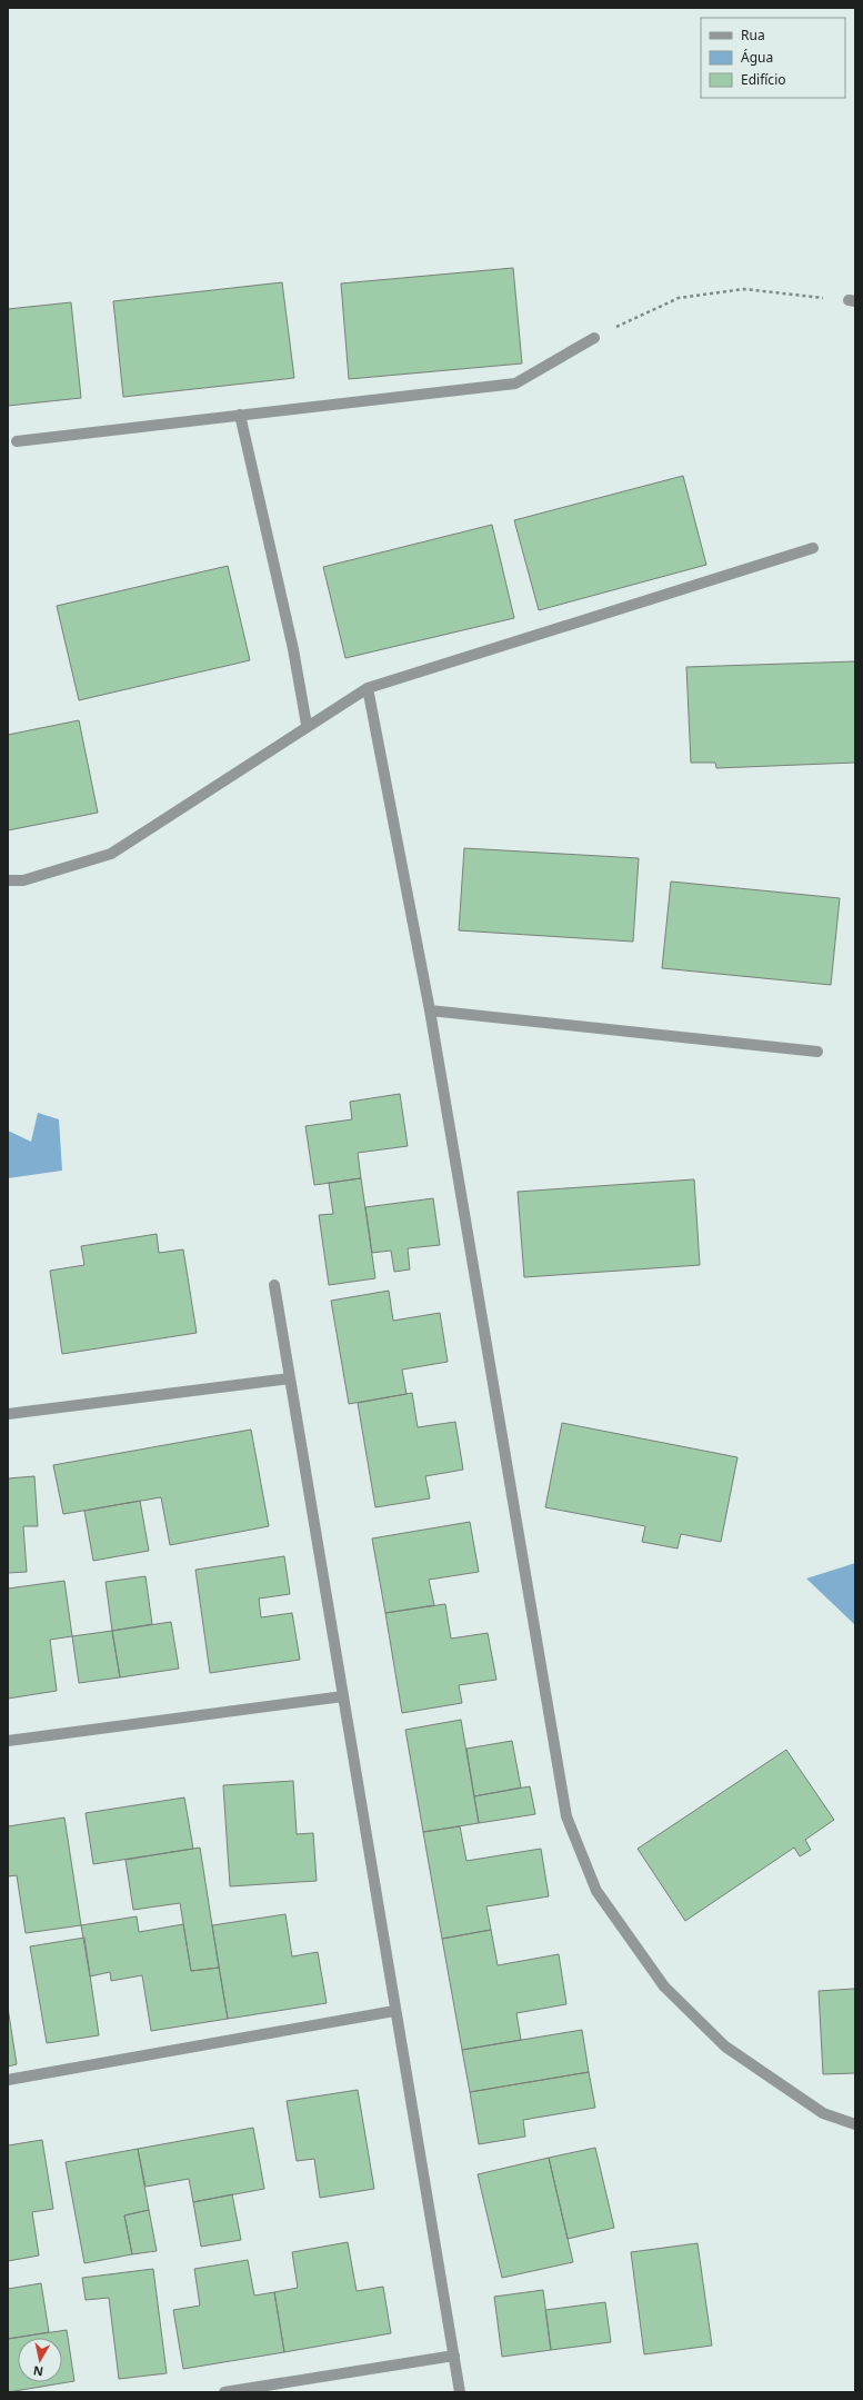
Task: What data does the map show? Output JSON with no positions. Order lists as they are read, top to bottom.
{
  "legend": ["Rua", "Água", "Edifício"],
  "north": "bottom"
}
